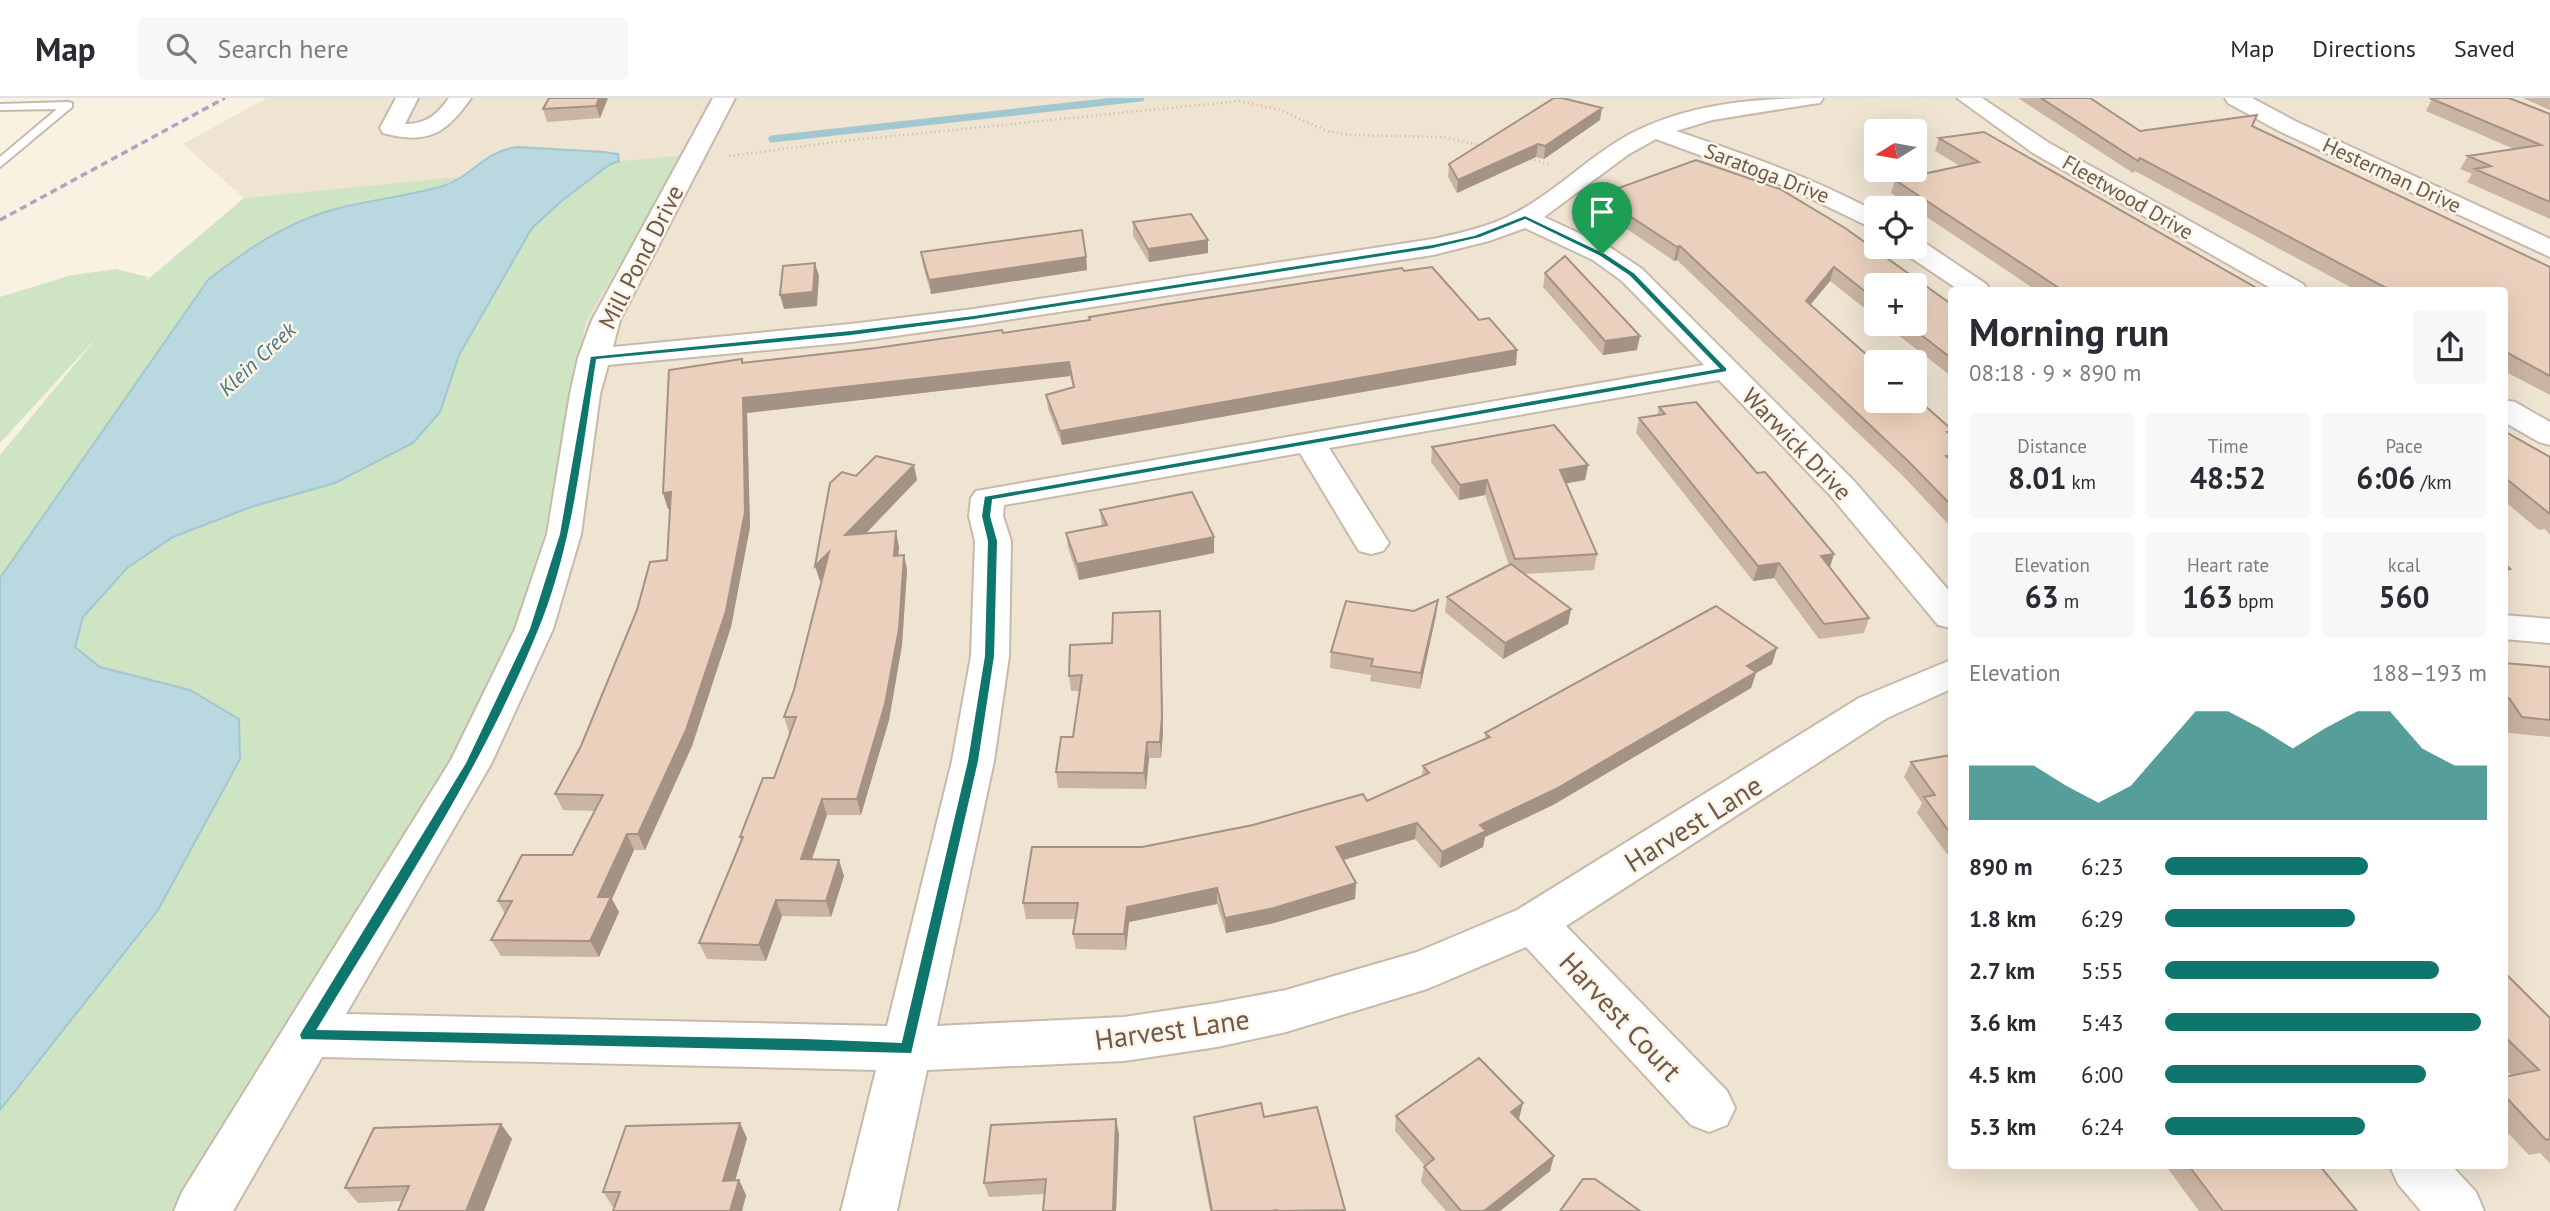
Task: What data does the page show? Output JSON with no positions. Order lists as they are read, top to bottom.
{
  "streets": {
    "street": [
      "Saratoga Drive",
      "Hesterman Drive",
      "Fleetwood Drive",
      "Mill Pond Drive",
      "Warwick Drive",
      "Harvest Lane",
      "Harvest Court"
    ]
  },
  "crossings": [
    ["Mill Pond Drive", "Harvest Lane"],
    ["Harvest Lane", "Harvest Court"]
  ],
  "water": ["Klein Creek"],
  "north": "left",
  "page": {
    "header": "Map",
    "search": "Search here",
    "nav": ["Map", "Directions", "Saved"],
    "map_buttons": ["+", "−"],
    "heading": ["Morning run", "08:18 · 9 × 890 m"],
    "stats": [
      ["Distance", "8.01 km"],
      ["Time", "48:52"],
      ["Pace", "6:06 /km"],
      ["Elevation", "63 m"],
      ["Heart rate", "163 bpm"],
      ["kcal", "560"]
    ],
    "chart": ["Elevation", "188–193 m"],
    "list": [
      {
        "name": "890 m",
        "note": "6:23"
      },
      {
        "name": "1.8 km",
        "note": "6:29"
      },
      {
        "name": "2.7 km",
        "note": "5:55"
      },
      {
        "name": "3.6 km",
        "note": "5:43"
      },
      {
        "name": "4.5 km",
        "note": "6:00"
      },
      {
        "name": "5.3 km",
        "note": "6:24"
      }
    ]
  }
}
